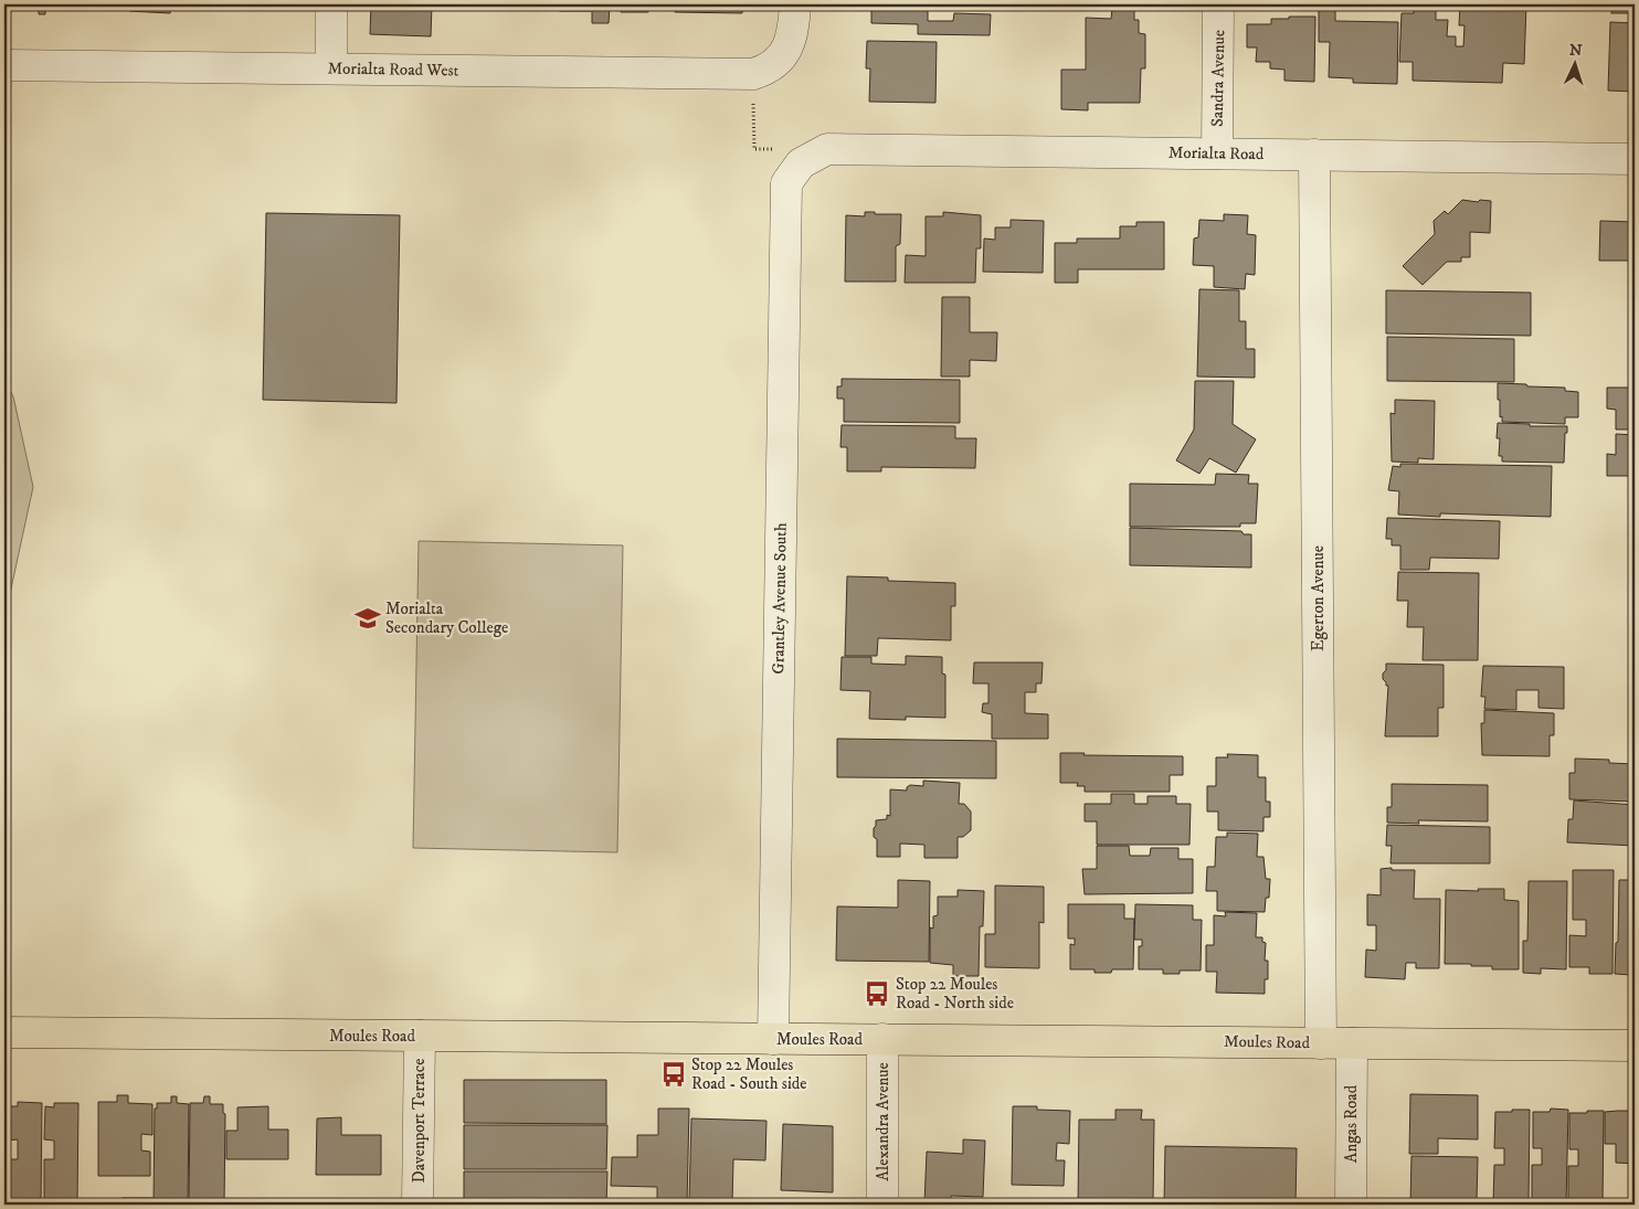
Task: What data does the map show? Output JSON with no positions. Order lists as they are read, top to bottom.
{
  "streets": {
    "main road": ["Moules Road"],
    "street": [
      "Morialta Road West",
      "Sandra Avenue",
      "Morialta Road",
      "Grantley Avenue South",
      "Egerton Avenue",
      "Davenport Terrace",
      "Alexandra Avenue",
      "Angas Road"
    ]
  },
  "crossings": [
    ["Sandra Avenue", "Morialta Road"],
    ["Morialta Road", "Grantley Avenue South"],
    ["Morialta Road", "Egerton Avenue"],
    ["Grantley Avenue South", "Moules Road"],
    ["Egerton Avenue", "Moules Road"],
    ["Moules Road", "Davenport Terrace"],
    ["Moules Road", "Alexandra Avenue"],
    ["Moules Road", "Angas Road"]
  ],
  "places": {
    "school or university": ["Morialta Secondary College"],
    "bus stop": ["Stop 22 Moules Road - North side", "Stop 22 Moules Road - South side"]
  },
  "north": "top"
}
